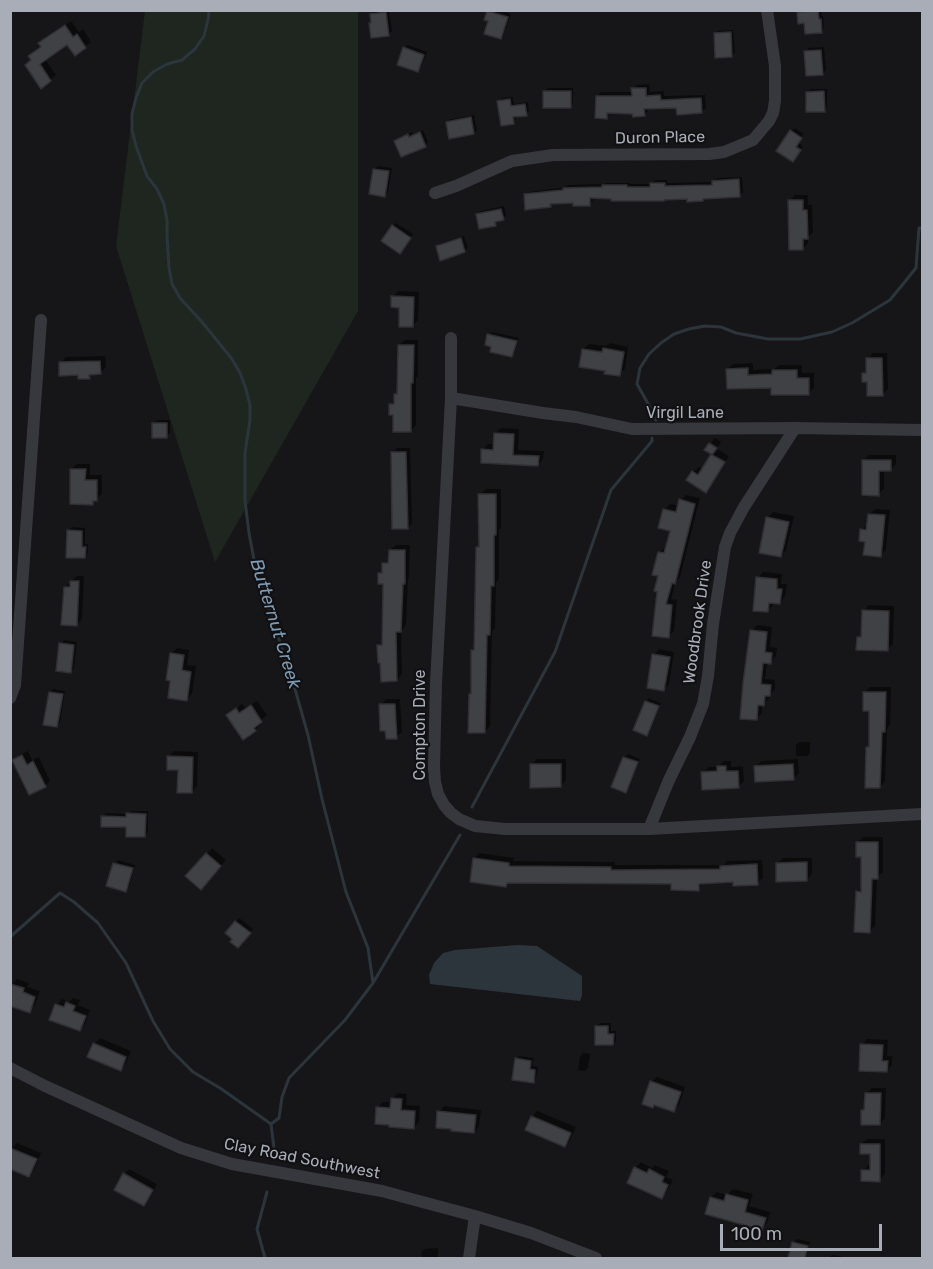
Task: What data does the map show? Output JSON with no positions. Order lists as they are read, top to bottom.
{
  "streets": {
    "street": [
      "Duron Place",
      "Virgil Lane",
      "Woodbrook Drive",
      "Compton Drive",
      "Clay Road Southwest"
    ]
  },
  "crossings": [
    ["Virgil Lane", "Woodbrook Drive"],
    ["Virgil Lane", "Compton Drive"],
    ["Woodbrook Drive", "Compton Drive"]
  ],
  "water": ["Butternut Creek"],
  "scale_bar": "100 m"
}
